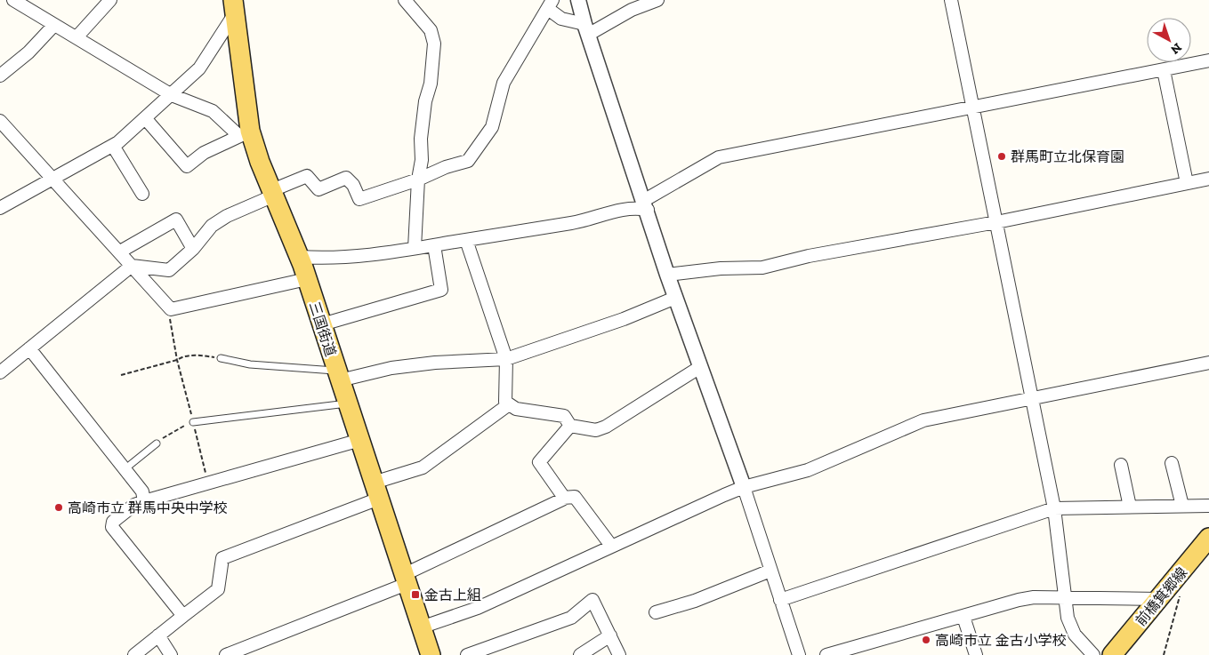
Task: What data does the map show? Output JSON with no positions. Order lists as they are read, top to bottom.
{
  "streets": {
    "main road": ["三国街道", "前橋箕郷線"]
  },
  "places": {
    "other": ["群馬町立北保育園", "高崎市立 群馬中央中学校", "高崎市立 金古小学校"],
    "transit": ["金古上組"]
  },
  "north": "bottom right"
}
